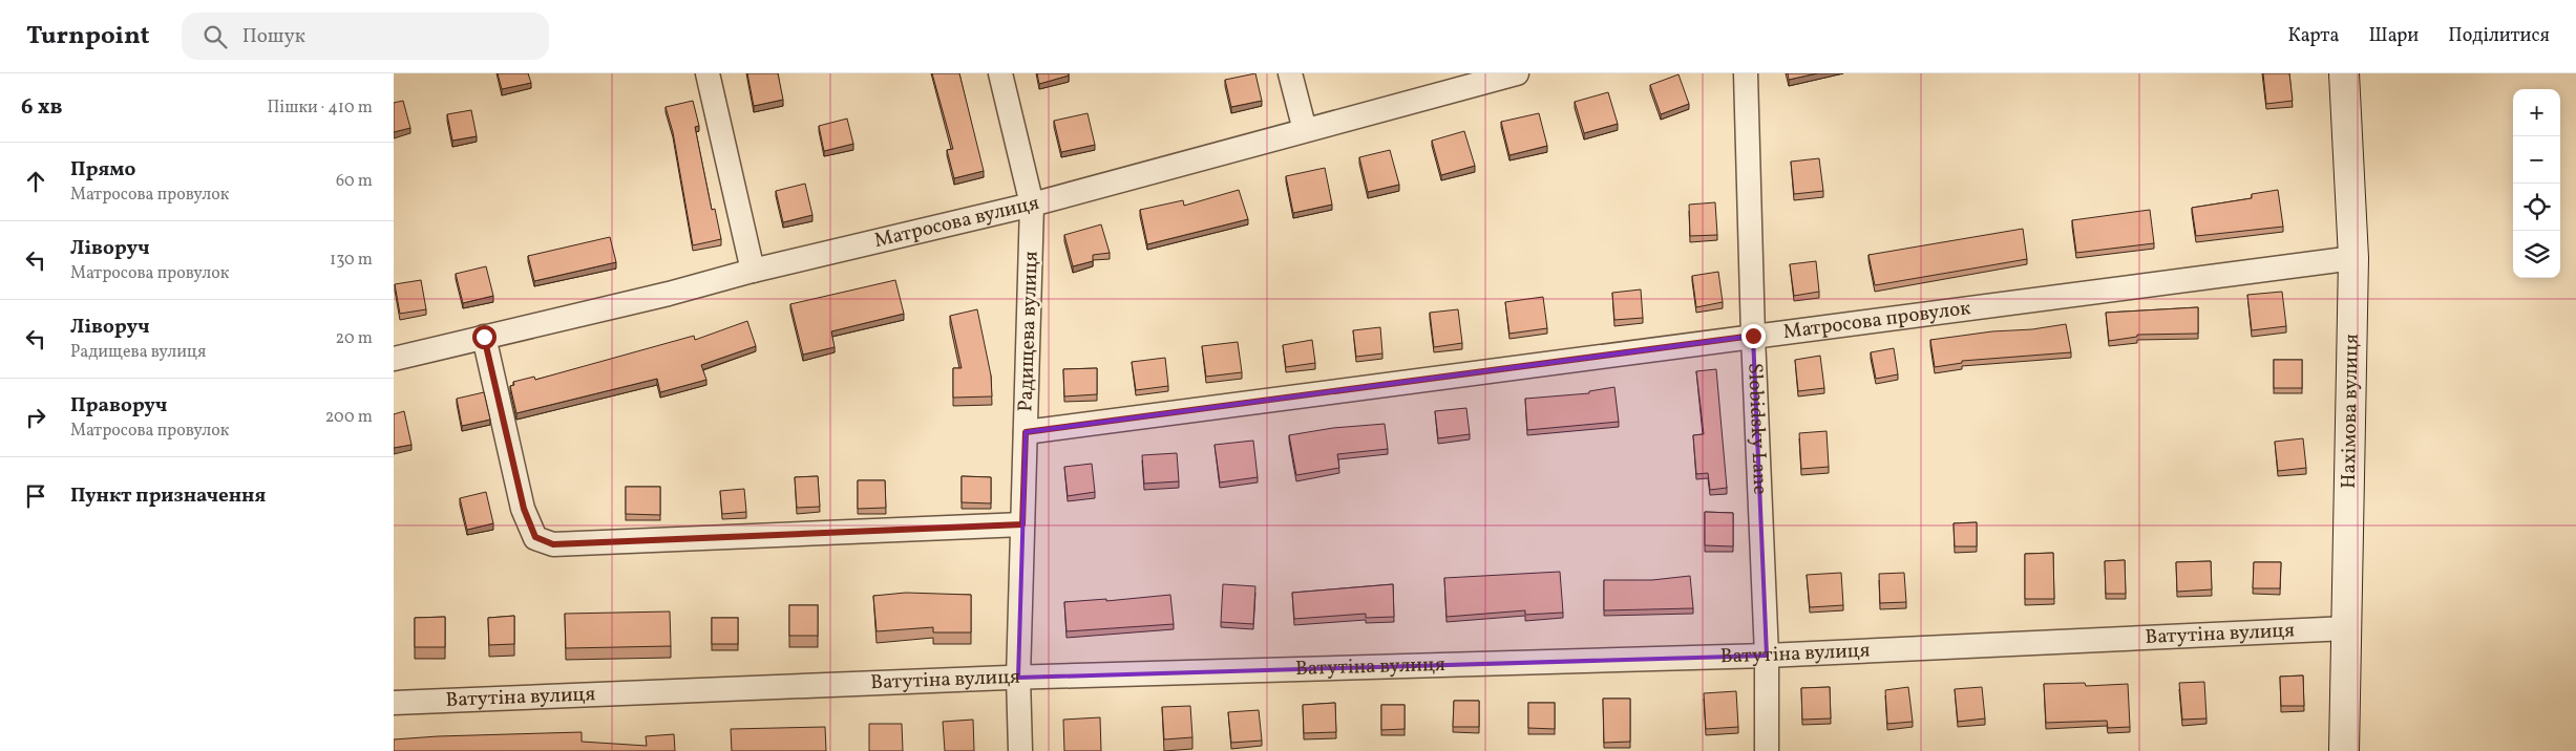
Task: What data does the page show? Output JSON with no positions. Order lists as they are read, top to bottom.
{
  "streets": {
    "street": [
      "Матросова вулиця",
      "Матросова провулок",
      "Радищева вулиця",
      "Нахімова вулиця",
      "Slobidsky Lane",
      "Ватутіна вулиця"
    ]
  },
  "crossings": [
    ["Матросова вулиця", "Радищева вулиця"],
    ["Матросова провулок", "Радищева вулиця"],
    ["Матросова провулок", "Нахімова вулиця"],
    ["Матросова провулок", "Slobidsky Lane"],
    ["Радищева вулиця", "Ватутіна вулиця"],
    ["Нахімова вулиця", "Ватутіна вулиця"],
    ["Slobidsky Lane", "Ватутіна вулиця"]
  ],
  "page": {
    "header": "Turnpoint",
    "search": "Пошук",
    "nav": ["Карта", "Шари", "Поділитися"],
    "heading": ["6 хв", "Пішки · 410 m"],
    "map_buttons": ["+", "−"],
    "list": [
      ["Прямо", "Матросова провулок", "60 m"],
      ["Ліворуч", "Матросова провулок", "130 m"],
      ["Ліворуч", "Радищева вулиця", "20 m"],
      ["Праворуч", "Матросова провулок", "200 m"],
      "Пункт призначення"
    ]
  }
}
